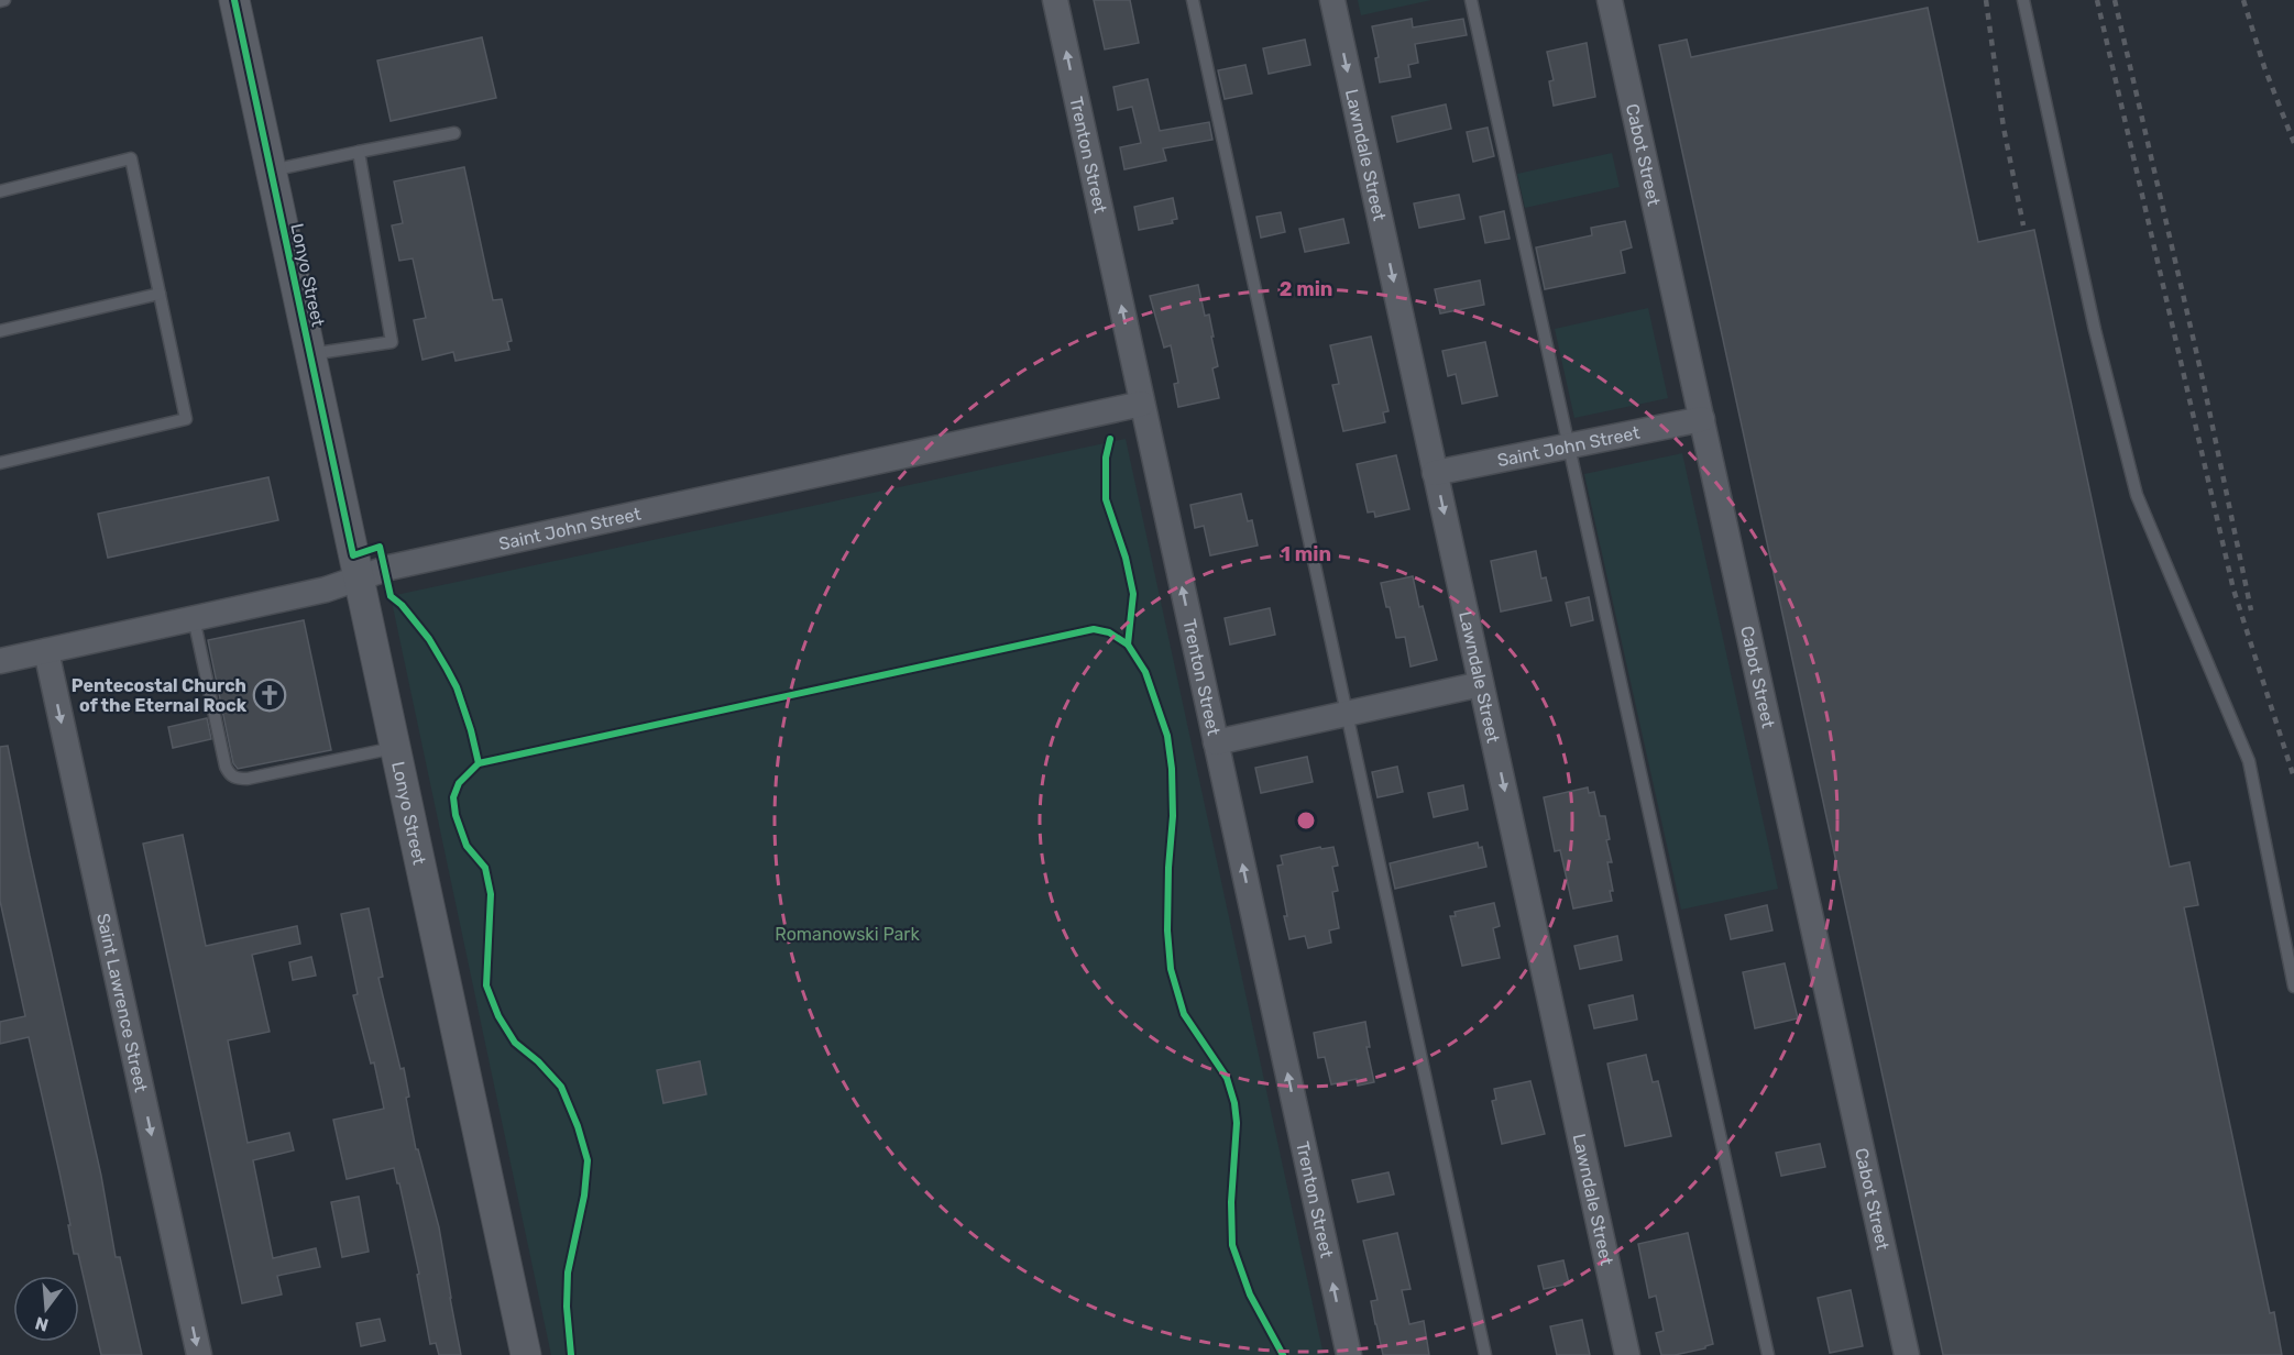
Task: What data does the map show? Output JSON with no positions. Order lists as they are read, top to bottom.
{
  "streets": {
    "street": [
      "Trenton Street",
      "Lawndale Street",
      "Cabot Street",
      "Lonyo Street",
      "Saint John Street",
      "Saint Lawrence Street"
    ]
  },
  "crossings": [
    ["Trenton Street", "Saint John Street"],
    ["Lawndale Street", "Saint John Street"],
    ["Cabot Street", "Saint John Street"],
    ["Lonyo Street", "Saint John Street"],
    ["Saint John Street", "Saint Lawrence Street"]
  ],
  "one_way": ["Trenton Street", "Lawndale Street", "Saint Lawrence Street"],
  "parks": ["Romanowski Park"],
  "places": {
    "church": ["Pentecostal Church of the Eternal Rock"]
  },
  "north": "bottom",
  "rings": ["2 min", "1 min"]
}
